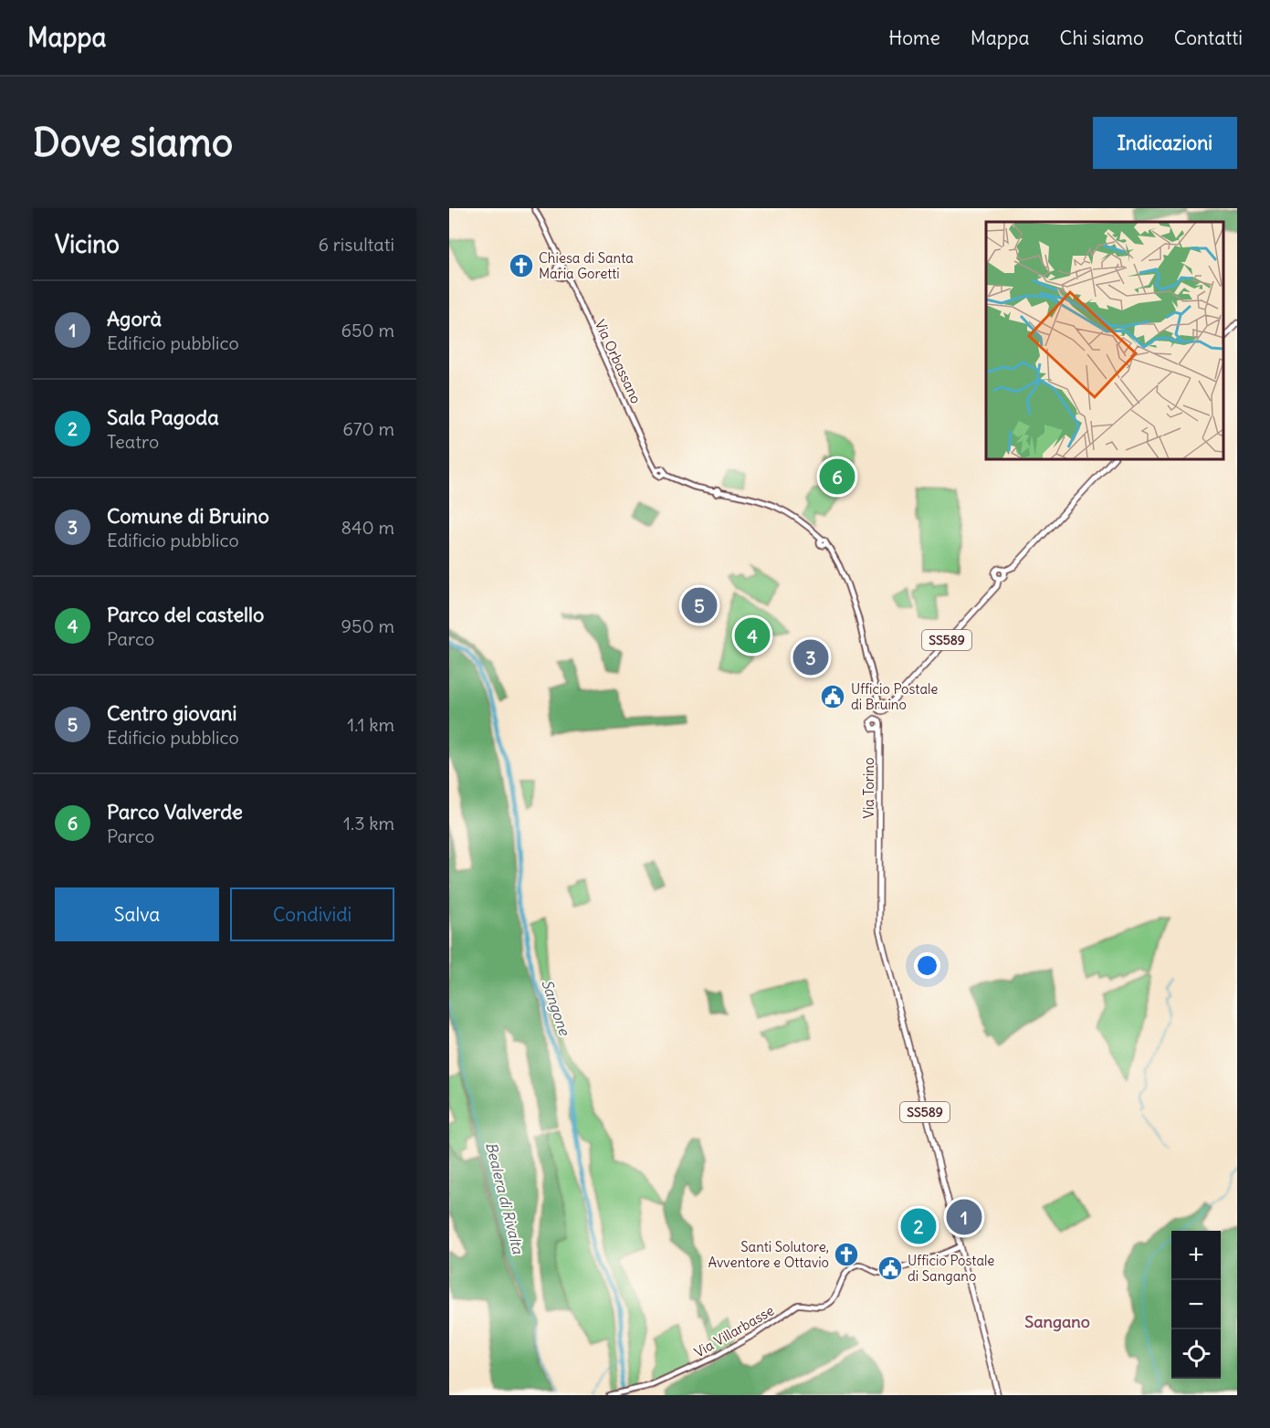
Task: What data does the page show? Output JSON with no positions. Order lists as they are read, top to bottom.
{
  "streets": {
    "main road": [
      "Via Orbassano",
      "SS589",
      "Via Torino",
      "Via Villarbasse"
    ]
  },
  "crossings": [
    ["Via Orbassano", "SS589"],
    ["Via Orbassano", "Via Torino"],
    ["SS589", "Via Torino"],
    ["SS589", "Via Villarbasse"],
    ["Via Torino", "Via Villarbasse"]
  ],
  "districts": ["Sangano"],
  "water": ["Sangone", "Bealera di Rivalta"],
  "places": {
    "church": ["Chiesa di Santa Maria Goretti", "Santi Solutore, Avventore e Ottavio"],
    "public building": ["Ufficio Postale di Bruino", "Ufficio Postale di Sangano"]
  },
  "page": {
    "header": "Mappa",
    "nav": [
      "Home",
      "Mappa",
      "Chi siamo",
      "Contatti"
    ],
    "buttons": [
      "Indicazioni",
      ["Salva", "Condividi"]
    ],
    "title": "Dove siamo",
    "heading": ["Vicino", "6 risultati"],
    "list": [
      {
        "mark": "1",
        "name": "Agorà",
        "note": "Edificio pubblico",
        "value": "650 m"
      },
      {
        "mark": "2",
        "name": "Sala Pagoda",
        "note": "Teatro",
        "value": "670 m"
      },
      {
        "mark": "3",
        "name": "Comune di Bruino",
        "note": "Edificio pubblico",
        "value": "840 m"
      },
      {
        "mark": "4",
        "name": "Parco del castello",
        "note": "Parco",
        "value": "950 m"
      },
      {
        "mark": "5",
        "name": "Centro giovani",
        "note": "Edificio pubblico",
        "value": "1.1 km"
      },
      {
        "mark": "6",
        "name": "Parco Valverde",
        "note": "Parco",
        "value": "1.3 km"
      }
    ],
    "pins": [
      "6",
      "5",
      "4",
      "3",
      "1",
      "2"
    ],
    "map_buttons": ["+", "−"]
  }
}
